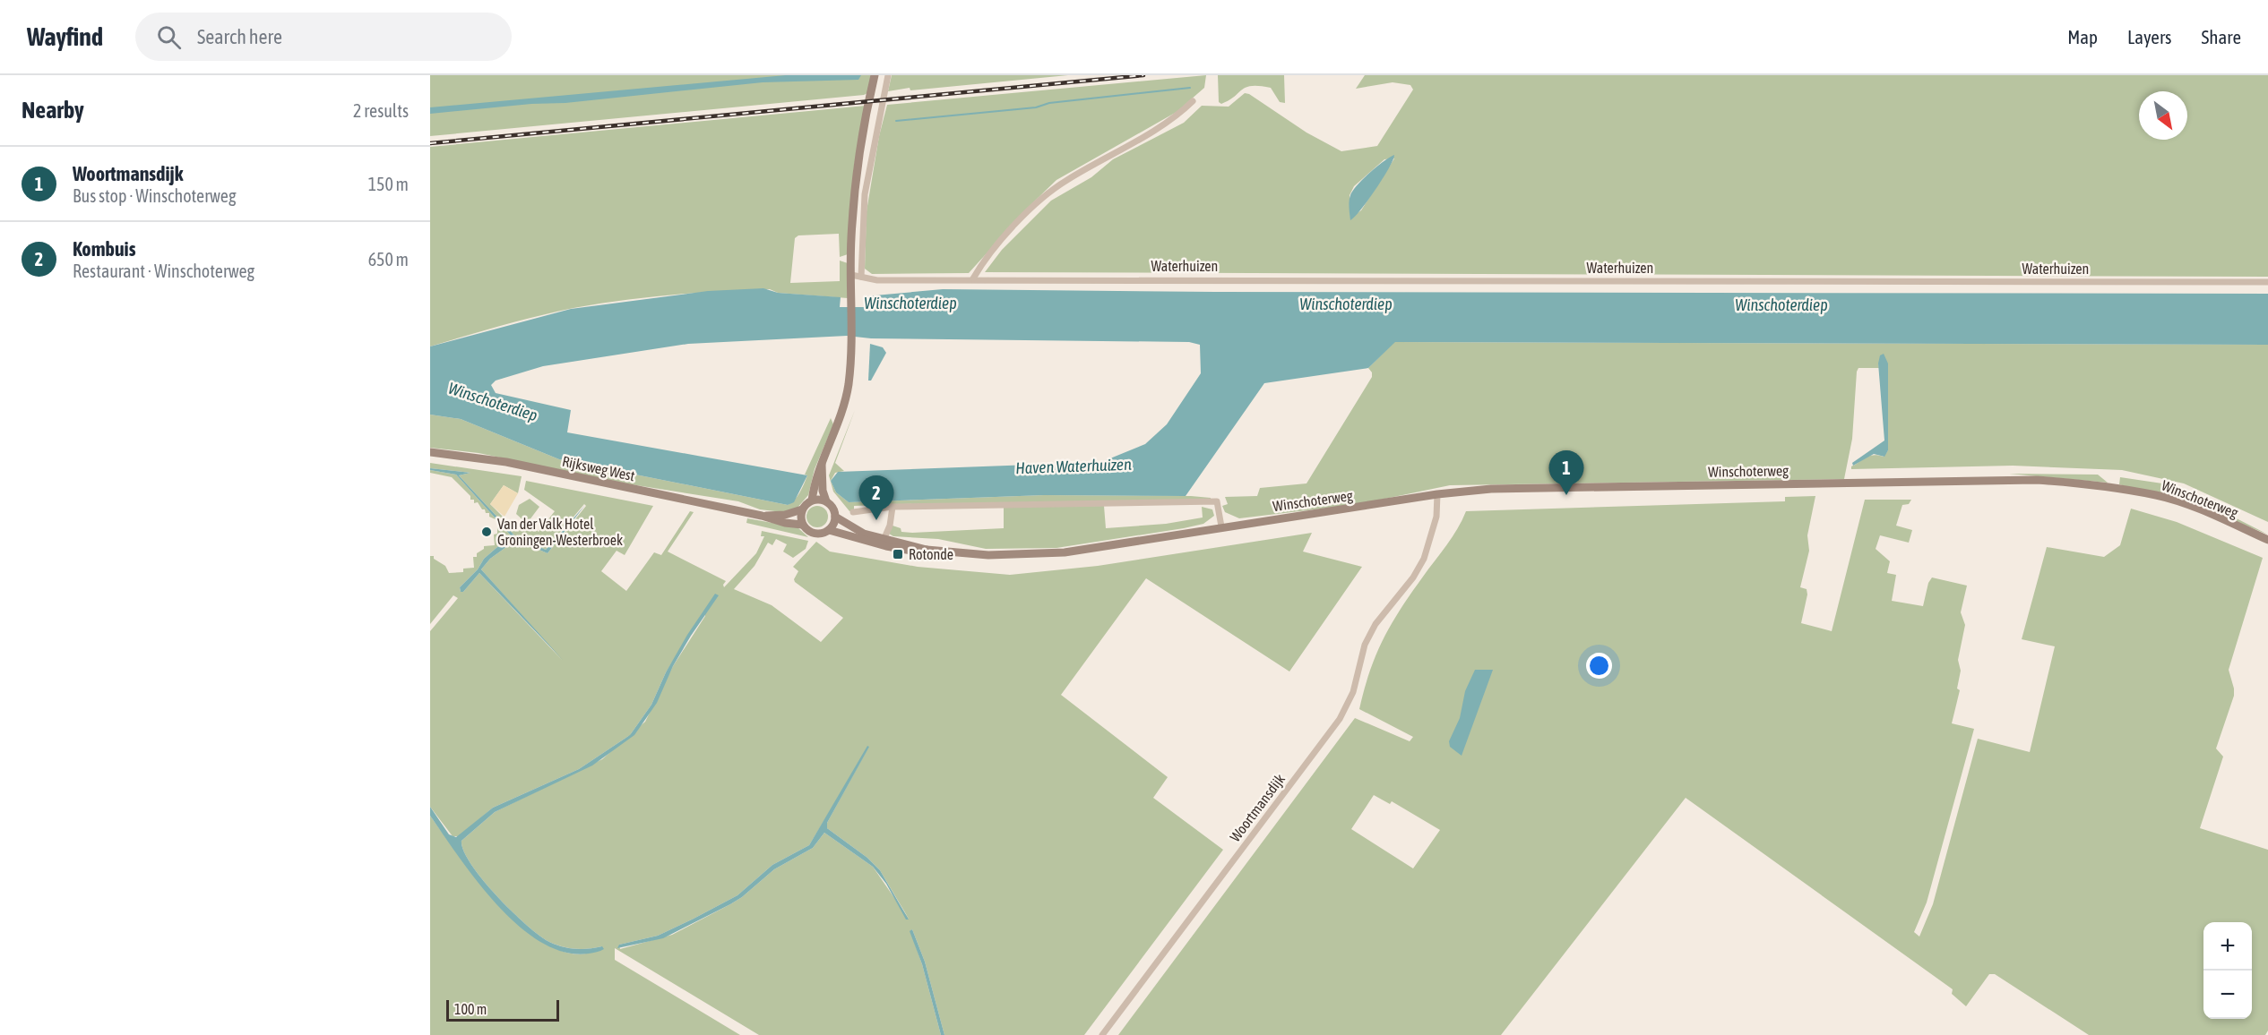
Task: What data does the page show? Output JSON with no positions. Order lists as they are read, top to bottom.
{
  "streets": {
    "main road": ["Rijksweg West", "Winschoterweg"],
    "street": ["Waterhuizen", "Woortmansdijk"]
  },
  "crossings": [
    ["Rijksweg West", "Winschoterweg"],
    ["Winschoterweg", "Woortmansdijk"]
  ],
  "water": ["Winschoterdiep", "Haven Waterhuizen"],
  "places": {
    "other": ["Van der Valk Hotel Groningen-Westerbroek"],
    "transit": ["Rotonde"]
  },
  "scale_bar": "100 m",
  "north": "bottom right",
  "page": {
    "header": "Wayfind",
    "search": "Search here",
    "nav": ["Map", "Layers", "Share"],
    "heading": ["Nearby", "2 results"],
    "list": [
      {
        "mark": "1",
        "name": "Woortmansdijk",
        "note": "Bus stop · Winschoterweg",
        "value": "150 m"
      },
      {
        "mark": "2",
        "name": "Kombuis",
        "note": "Restaurant · Winschoterweg",
        "value": "650 m"
      }
    ],
    "pins": ["1", "2"],
    "map_buttons": ["+", "−"],
    "scale": "100 m"
  }
}
